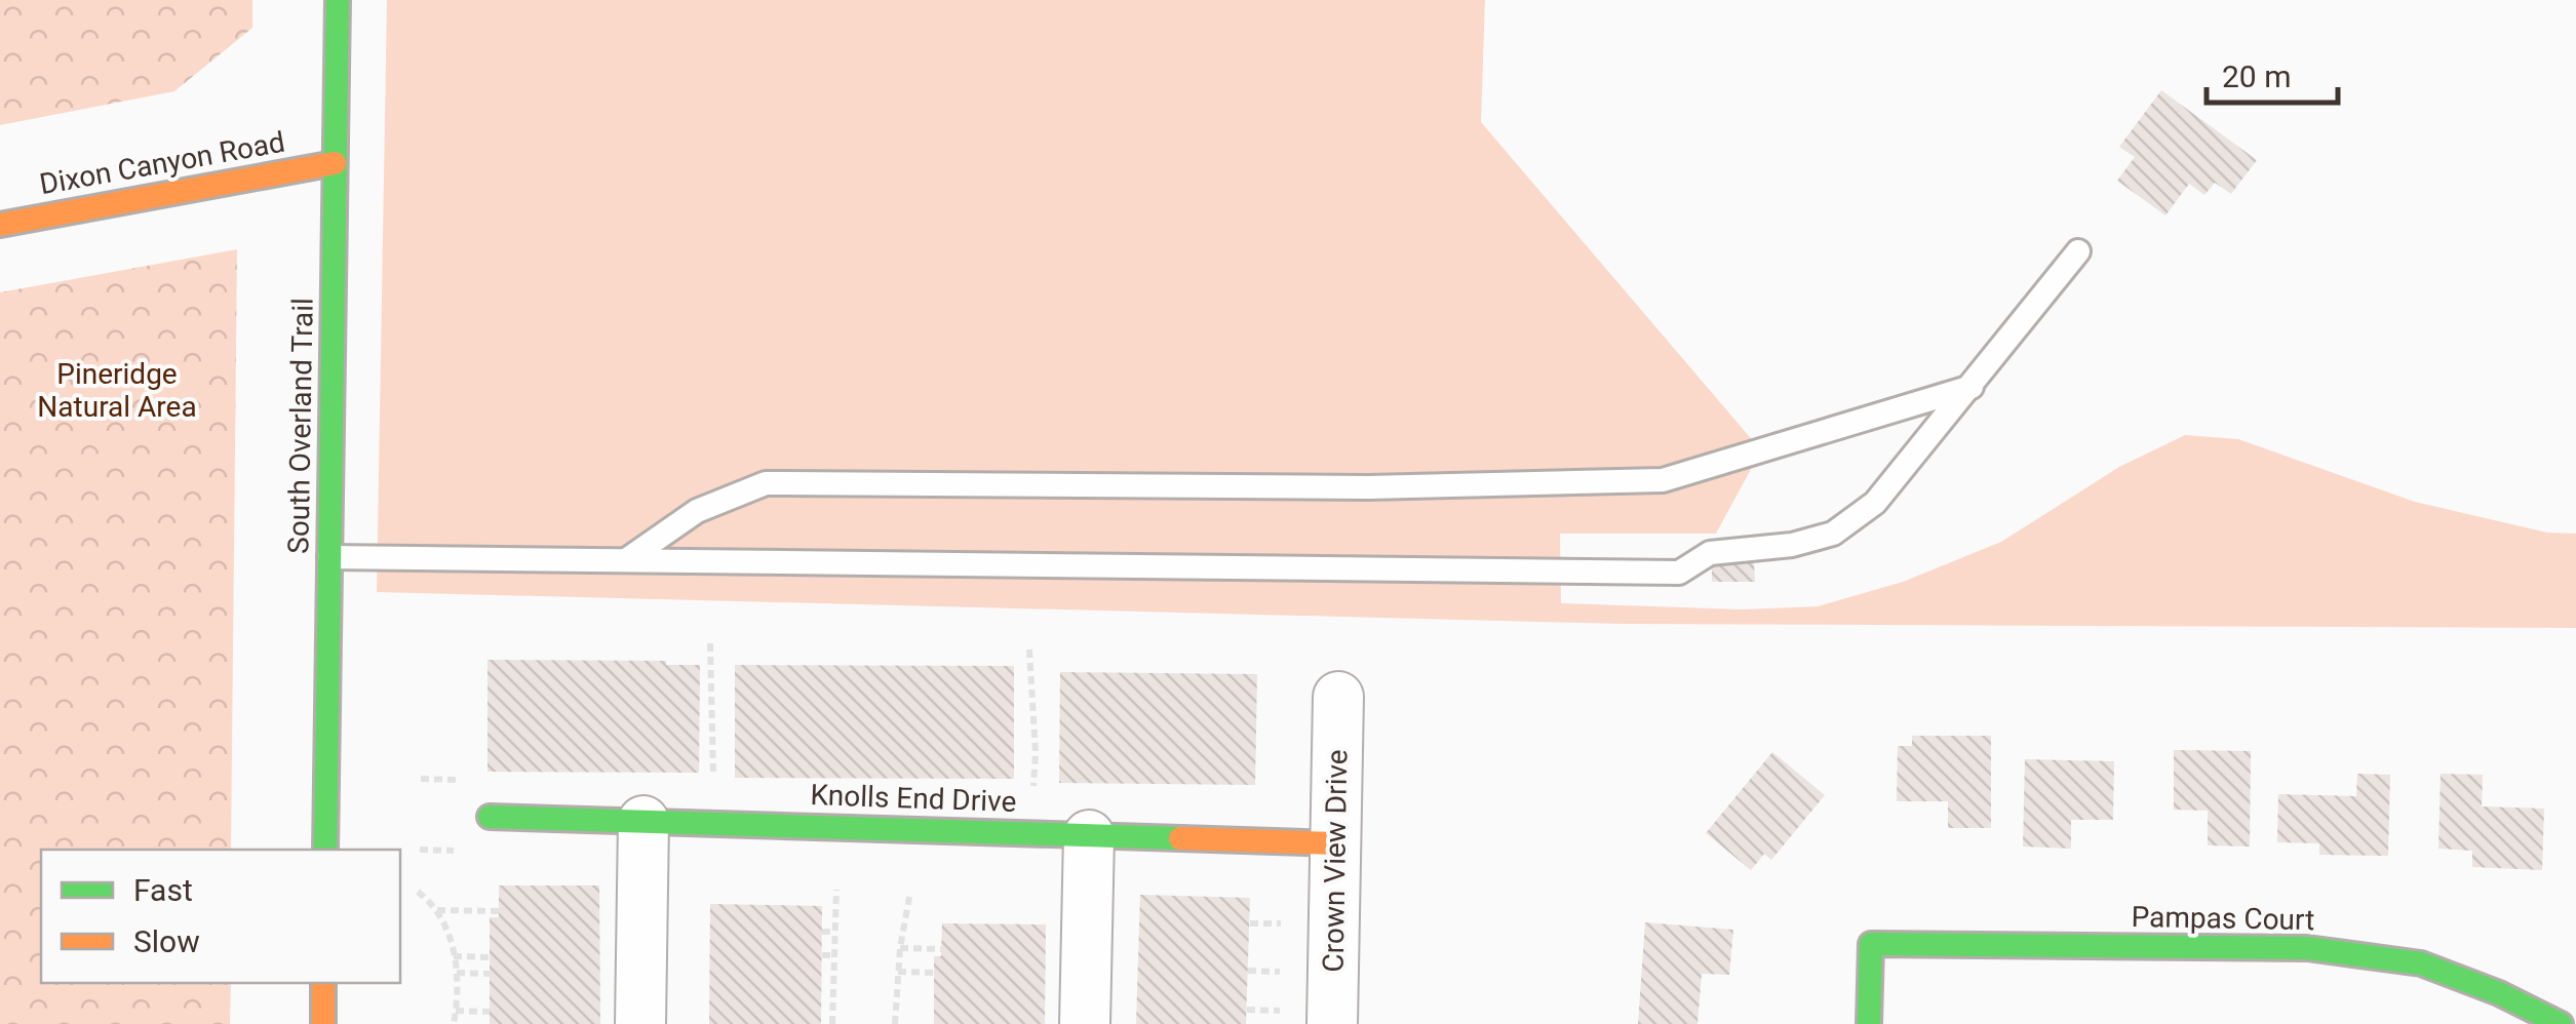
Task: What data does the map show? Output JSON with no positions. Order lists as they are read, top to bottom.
{
  "streets": {
    "street": [
      "Dixon Canyon Road",
      "South Overland Trail",
      "Knolls End Drive",
      "Crown View Drive",
      "Pampas Court"
    ]
  },
  "crossings": [
    ["Dixon Canyon Road", "South Overland Trail"],
    ["Knolls End Drive", "Crown View Drive"]
  ],
  "parks": ["Pineridge Natural Area"],
  "legend": ["Fast", "Slow"],
  "scale_bar": "20 m"
}
